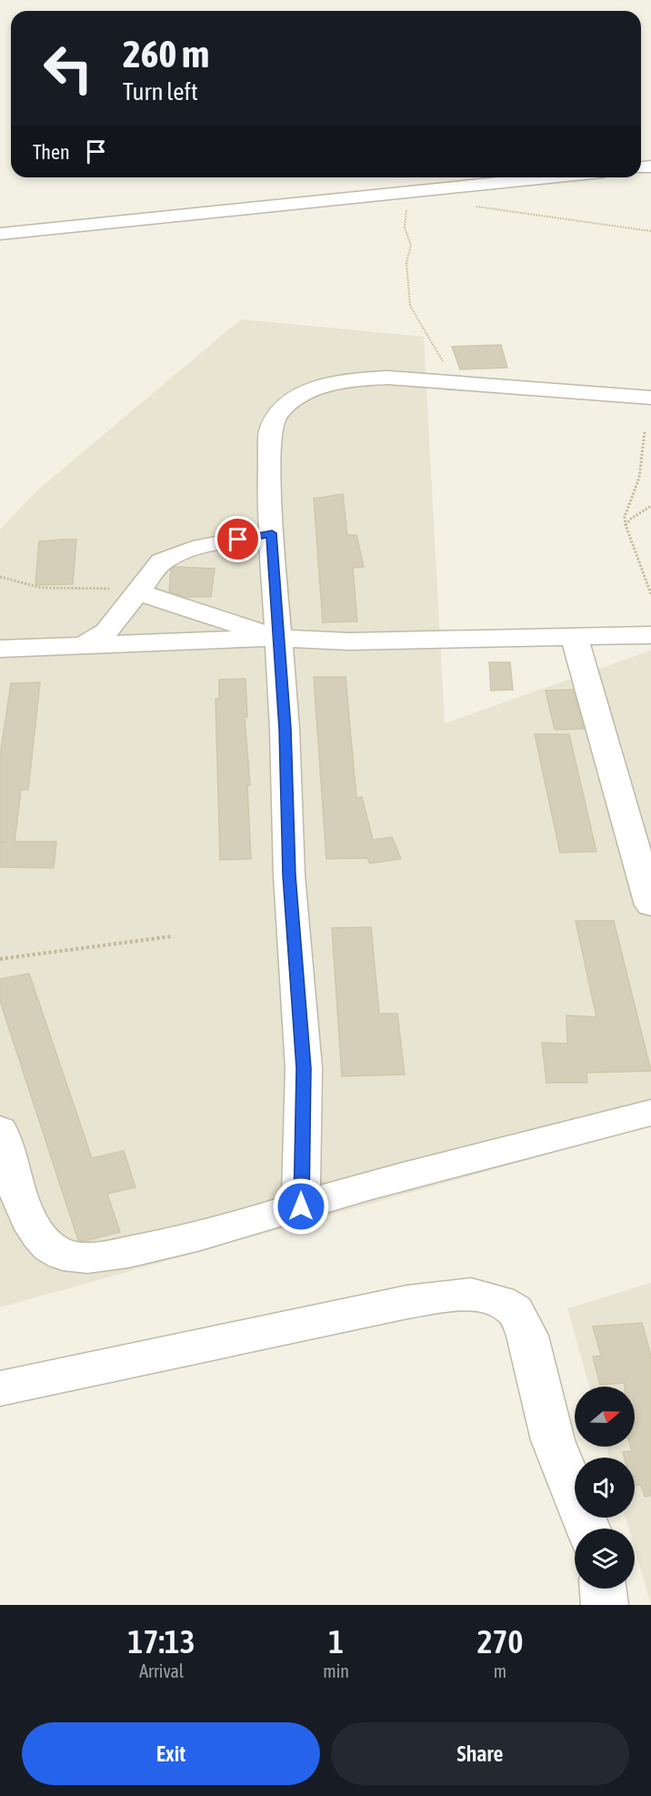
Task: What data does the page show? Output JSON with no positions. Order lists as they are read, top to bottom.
{
  "north": "right",
  "page": {
    "turn": ["260 m", "Turn left"],
    "then": "Then",
    "eta": [
      "17:13",
      "Arrival",
      "1",
      "min",
      "270",
      "m"
    ],
    "buttons": ["Exit", "Share"]
  }
}
